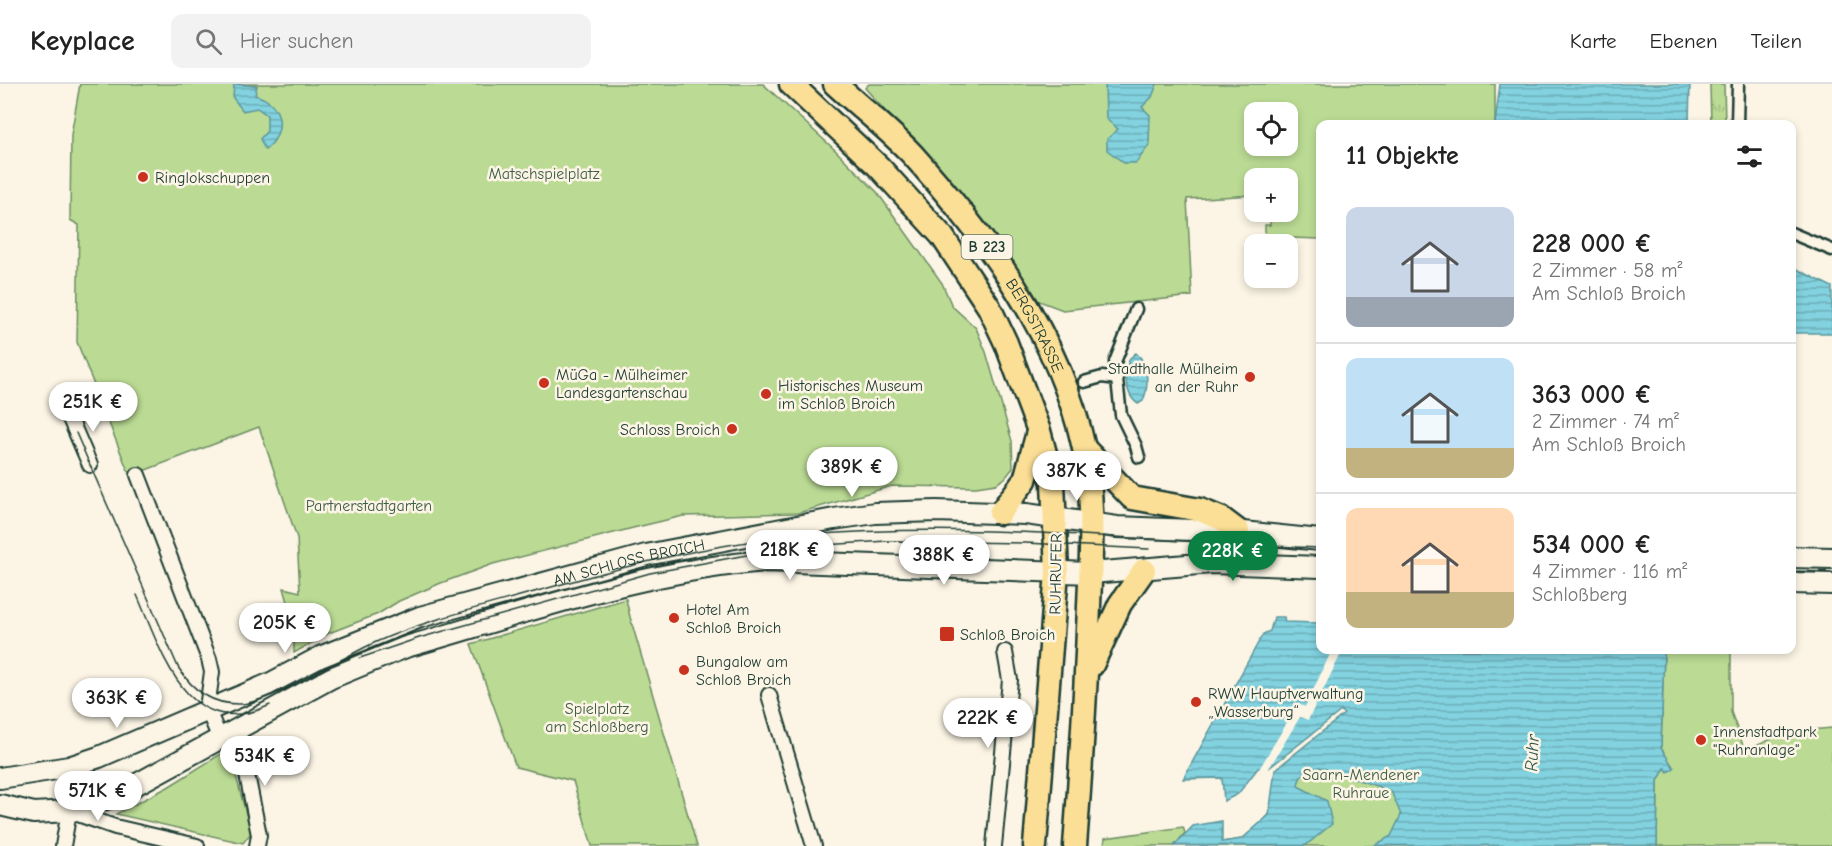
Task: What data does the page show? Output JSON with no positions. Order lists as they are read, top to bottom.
{
  "streets": {
    "main road": [
      "B 223",
      "BERGSTRASSE",
      "AM SCHLOSS BROICH",
      "RUHRUFER"
    ]
  },
  "crossings": [
    ["B 223", "BERGSTRASSE"],
    ["B 223", "AM SCHLOSS BROICH"],
    ["BERGSTRASSE", "AM SCHLOSS BROICH"],
    ["BERGSTRASSE", "RUHRUFER"],
    ["AM SCHLOSS BROICH", "RUHRUFER"]
  ],
  "water": ["Ruhr"],
  "parks": [
    "Matschspielplatz",
    "Partnerstadtgarten",
    "Spielplatz am Schloßberg",
    "Saarn-Mendener Ruhraue"
  ],
  "places": {
    "other": [
      "Ringlokschuppen",
      "Stadthalle Mülheim an der Ruhr",
      "MüGa - Mülheimer Landesgartenschau",
      "Historisches Museum im Schloß Broich",
      "Schloss Broich",
      "Hotel Am Schloß Broich",
      "Bungalow am Schloß Broich",
      "RWW Hauptverwaltung „Wasserburg“",
      "Innenstadtpark \"Ruhranlage\""
    ],
    "transit": ["Schloß Broich"]
  },
  "page": {
    "header": "Keyplace",
    "search": "Hier suchen",
    "nav": ["Karte", "Ebenen", "Teilen"],
    "map_buttons": ["+", "−"],
    "heading": "11 Objekte",
    "list": [
      {
        "name": "228 000 €",
        "note": "2 Zimmer · 58 m² · Am Schloß Broich"
      },
      {
        "name": "363 000 €",
        "note": "2 Zimmer · 74 m² · Am Schloß Broich"
      },
      {
        "name": "534 000 €",
        "note": "4 Zimmer · 116 m² · Schloßberg"
      }
    ],
    "price": [
      "251K €",
      "389K €",
      "387K €",
      "218K €",
      "228K €",
      "388K €",
      "205K €",
      "363K €",
      "222K €",
      "534K €",
      "571K €"
    ]
  }
}
